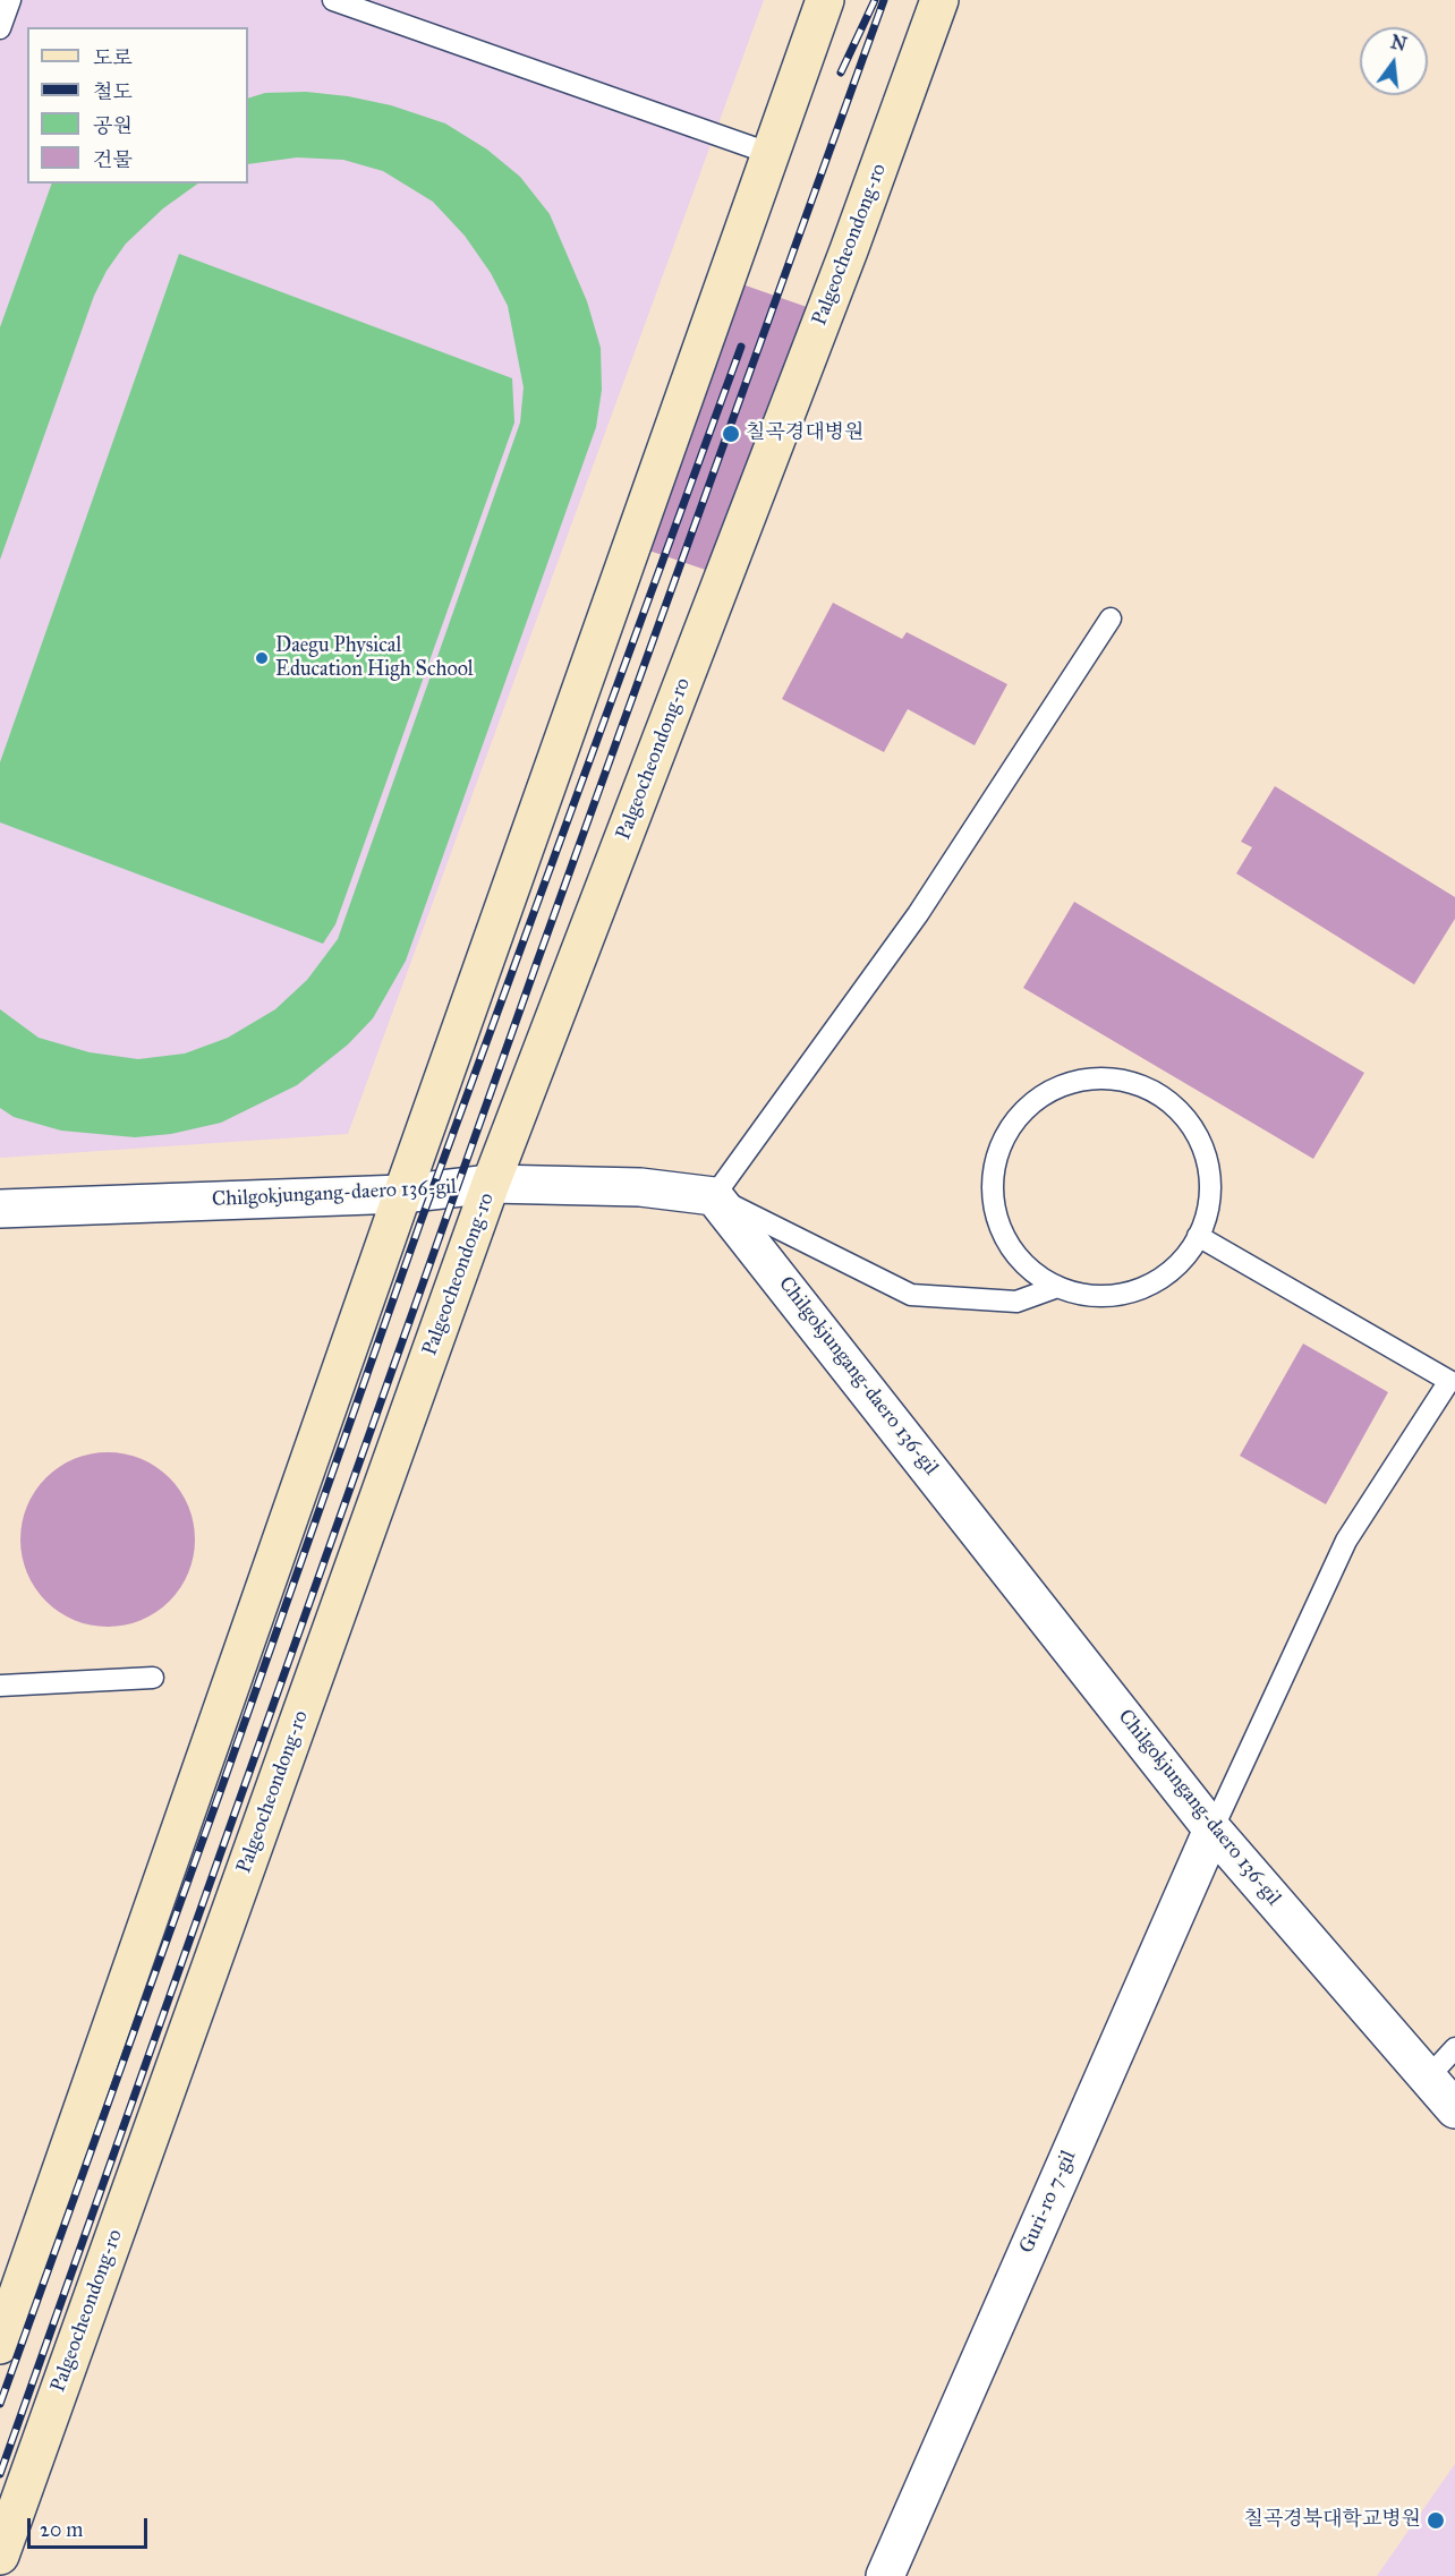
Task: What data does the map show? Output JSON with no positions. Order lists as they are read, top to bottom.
{
  "streets": {
    "street": ["Palgeocheondong-ro", "Chilgokjungang-daero 136-gil", "Guri-ro 7-gil"]
  },
  "crossings": [
    ["Palgeocheondong-ro", "Chilgokjungang-daero 136-gil"],
    ["Chilgokjungang-daero 136-gil", "Guri-ro 7-gil"]
  ],
  "places": ["칠곡경대병원", "Daegu Physical Education High School", "칠곡경북대학교병원"],
  "legend": [
    "도로",
    "철도",
    "공원",
    "건물"
  ],
  "scale_bar": "20 m",
  "north": "top"
}
